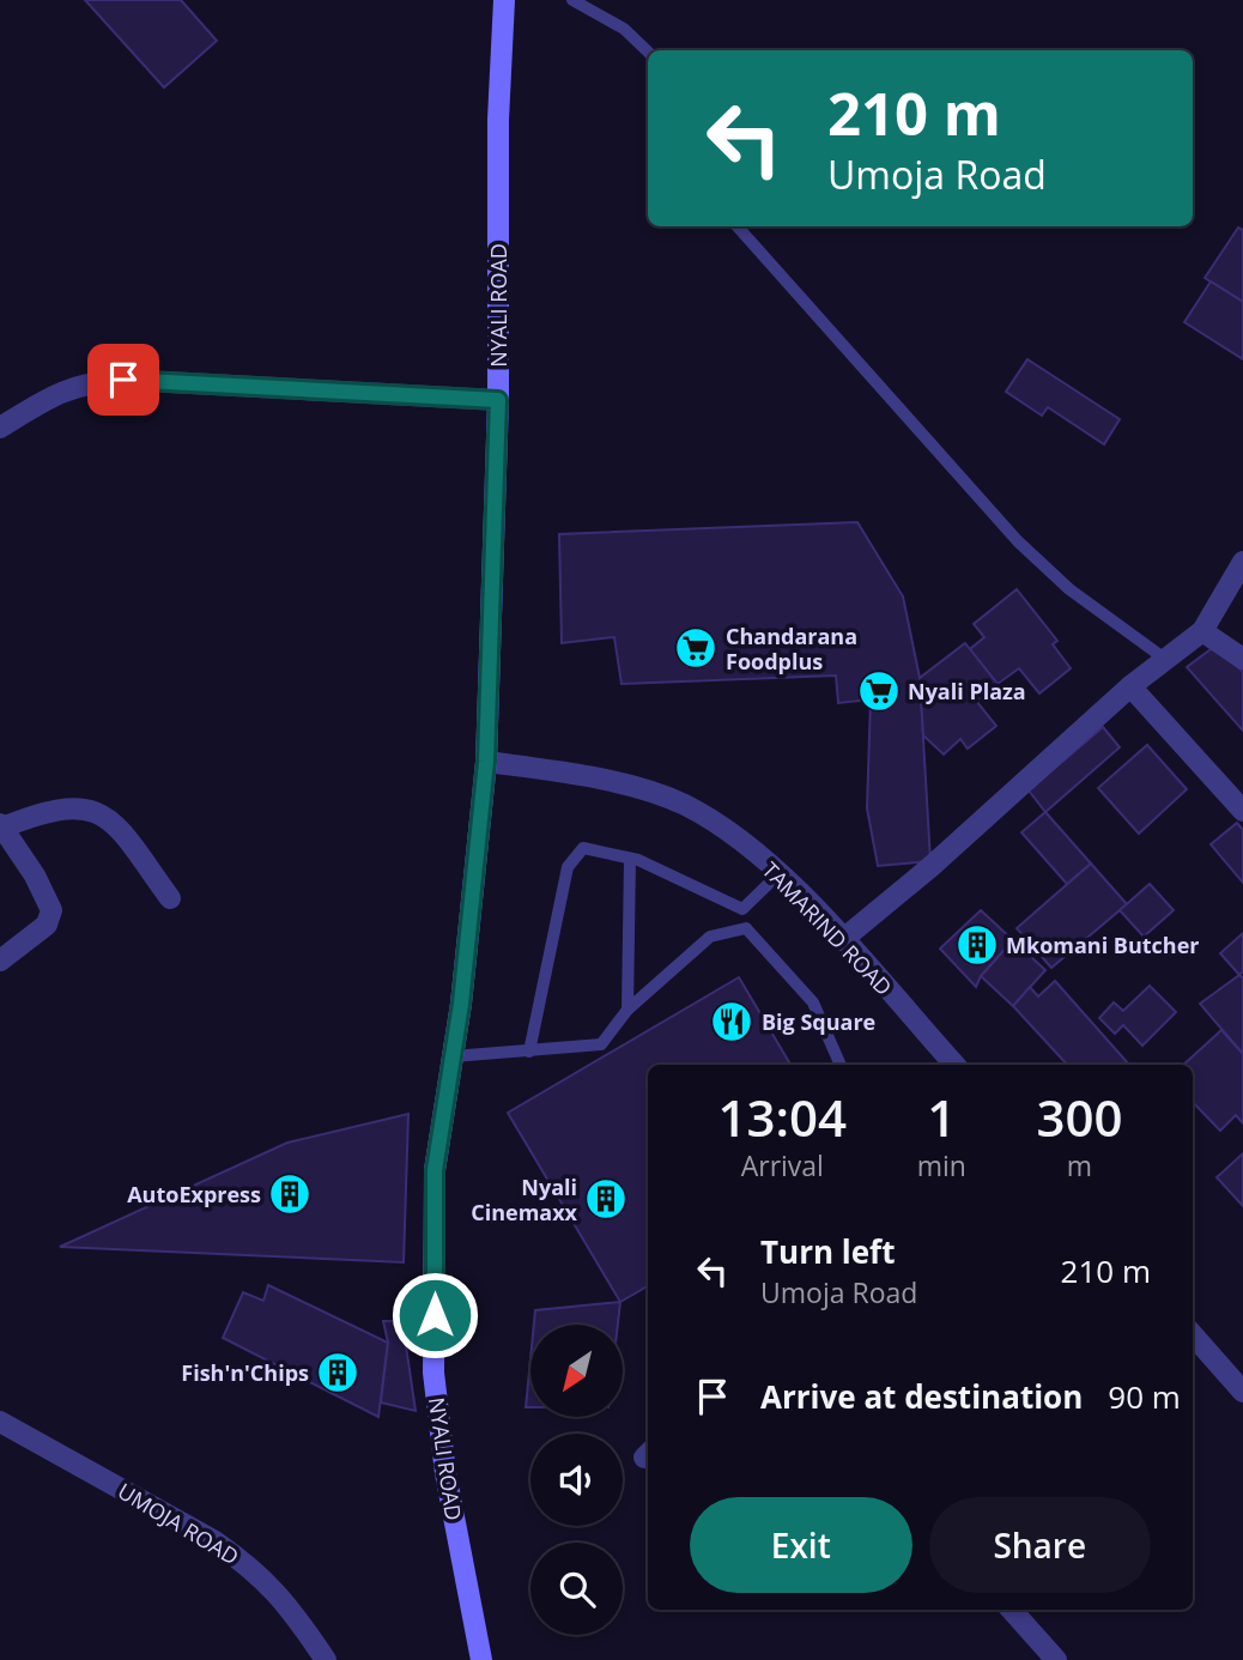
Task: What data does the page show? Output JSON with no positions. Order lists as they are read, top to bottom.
{
  "streets": {
    "main road": ["NYALI ROAD"],
    "street": ["TAMARIND ROAD", "UMOJA ROAD"]
  },
  "crossings": [
    ["NYALI ROAD", "TAMARIND ROAD"]
  ],
  "places": {
    "supermarket": ["Chandarana Foodplus", "Nyali Plaza"],
    "building": [
      "Mkomani Butcher",
      "AutoExpress",
      "Nyali Cinemaxx",
      "Fish'n'Chips"
    ],
    "restaurant": ["Big Square"]
  },
  "north": "bottom left",
  "page": {
    "turn": ["210 m", "Umoja Road"],
    "eta": [
      "13:04",
      "Arrival",
      "1",
      "min",
      "300",
      "m"
    ],
    "list": [
      {
        "name": "Turn left",
        "note": "Umoja Road",
        "value": "210 m"
      },
      {
        "name": "Arrive at destination",
        "value": "90 m"
      }
    ],
    "buttons": ["Exit", "Share"]
  }
}
